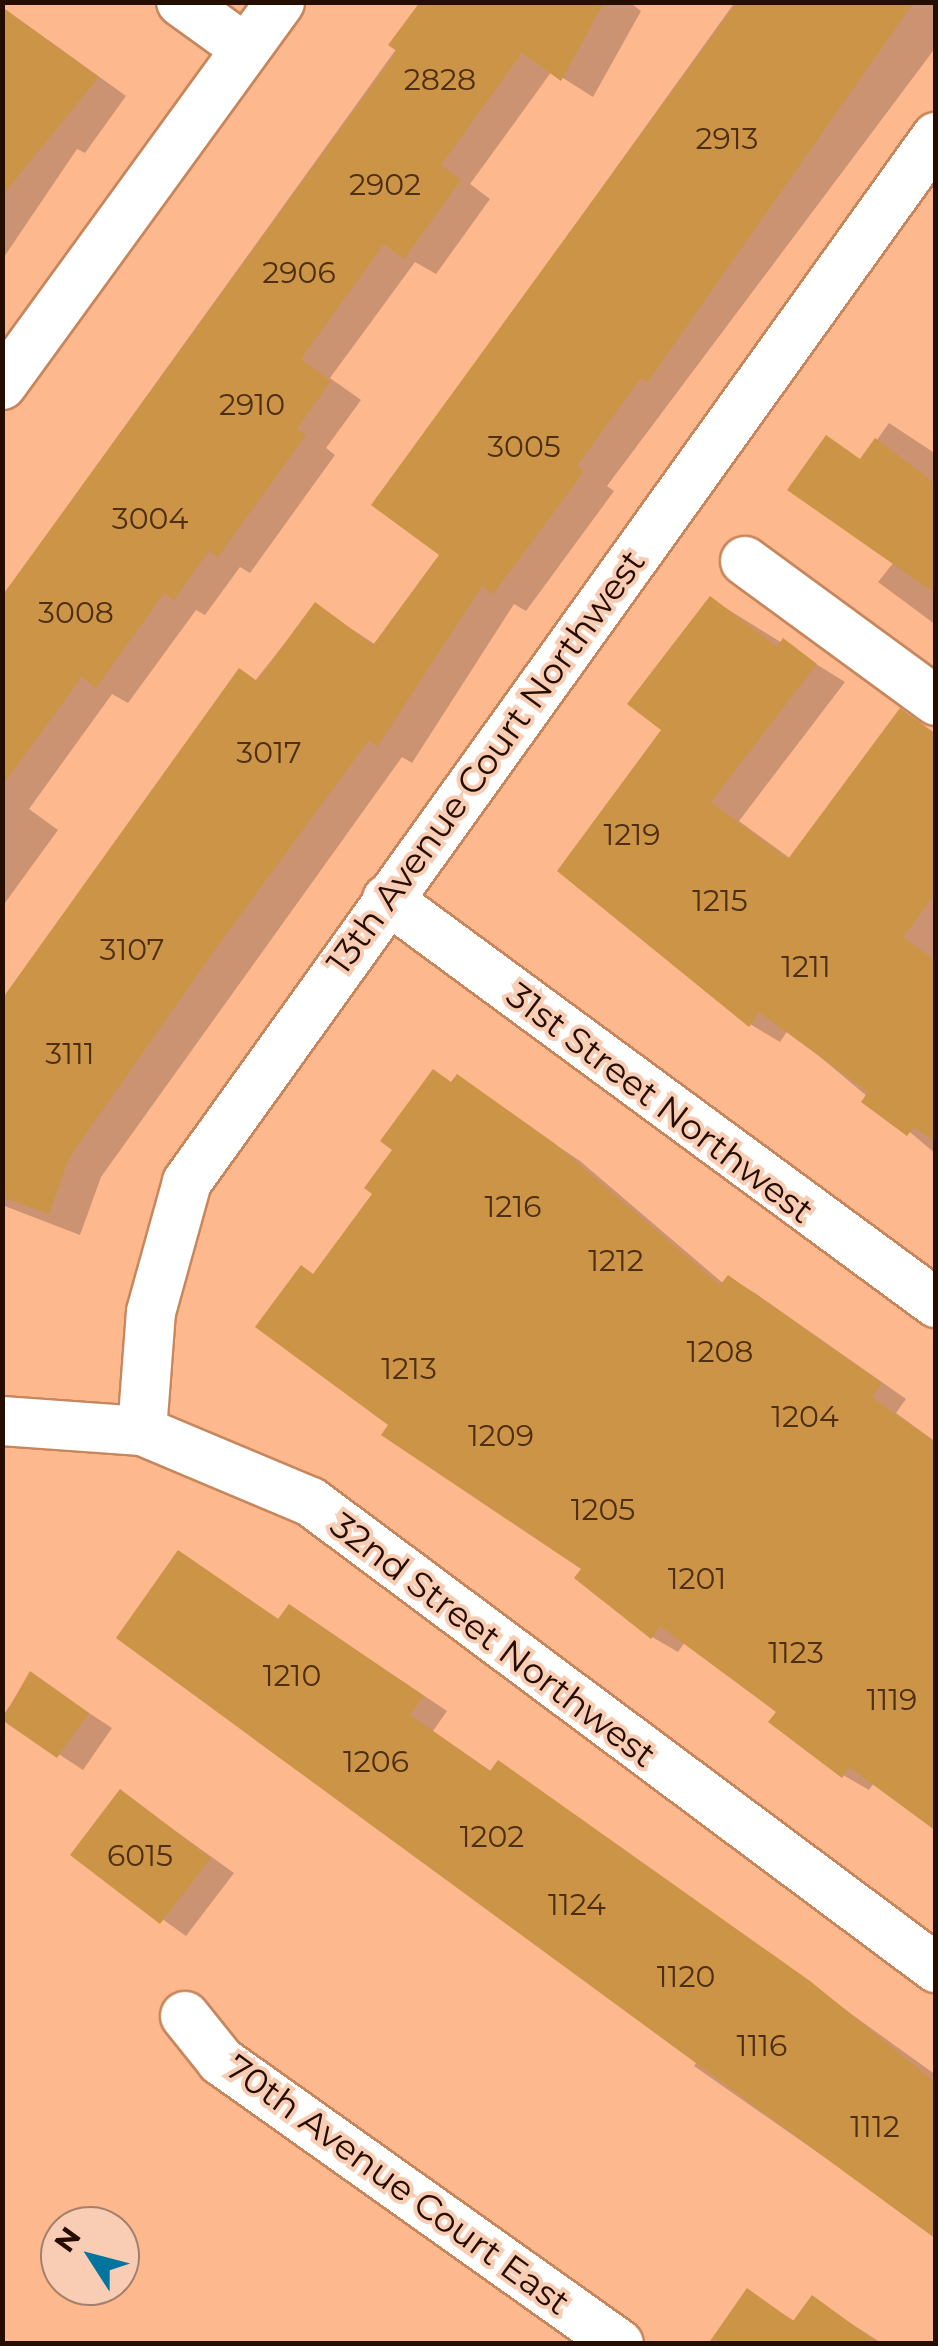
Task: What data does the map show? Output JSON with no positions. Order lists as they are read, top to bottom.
{
  "streets": {
    "street": [
      "13th Avenue Court Northwest",
      "31st Street Northwest",
      "32nd Street Northwest",
      "70th Avenue Court East"
    ]
  },
  "crossings": [
    ["13th Avenue Court Northwest", "31st Street Northwest"],
    ["13th Avenue Court Northwest", "32nd Street Northwest"]
  ],
  "house_numbers": [
    "2828",
    "2913",
    "2902",
    "2906",
    "2910",
    "3005",
    "3004",
    "3008",
    "3017",
    "1219",
    "1215",
    "3107",
    "1211",
    "3111",
    "1216",
    "1212",
    "1208",
    "1213",
    "1204",
    "1209",
    "1205",
    "1201",
    "1123",
    "1210",
    "1119",
    "1206",
    "1202",
    "6015",
    "1124",
    "1120",
    "1116",
    "1112"
  ],
  "north": "top left"
}
